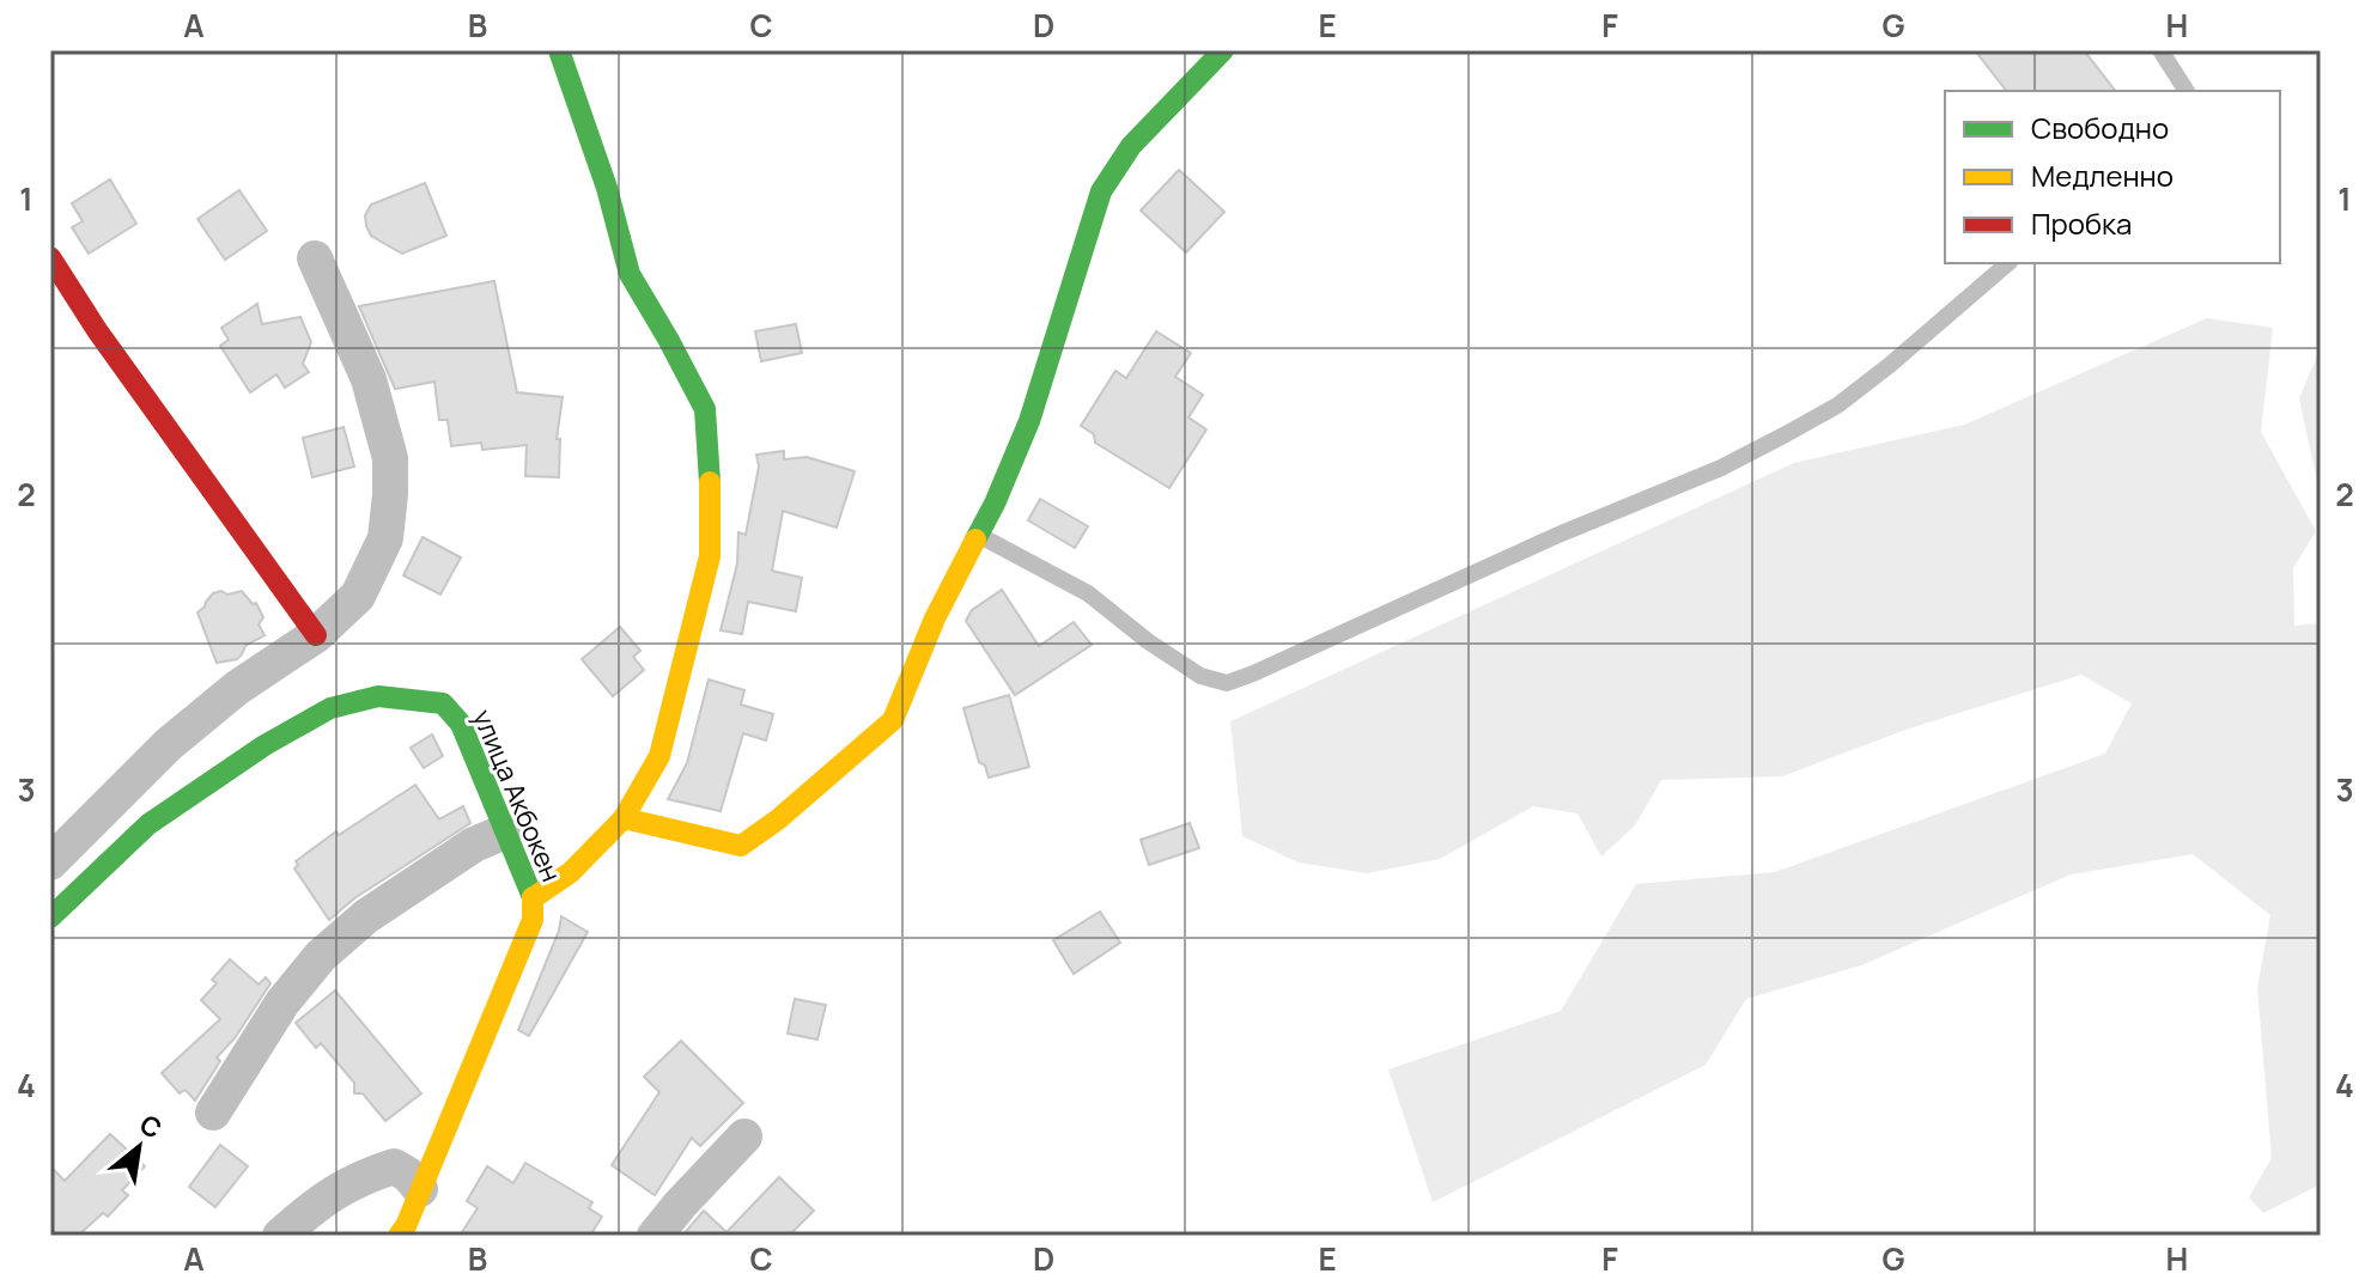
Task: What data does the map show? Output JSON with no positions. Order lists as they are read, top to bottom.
{
  "streets": {
    "street": ["улица Акбокен"]
  },
  "legend": ["Свободно", "Медленно", "Пробка"],
  "north": "top right",
  "grid": {
    "columns": [
      "A",
      "B",
      "C",
      "D",
      "E",
      "F",
      "G",
      "H"
    ],
    "rows": [
      "1",
      "2",
      "3",
      "4"
    ]
  }
}
